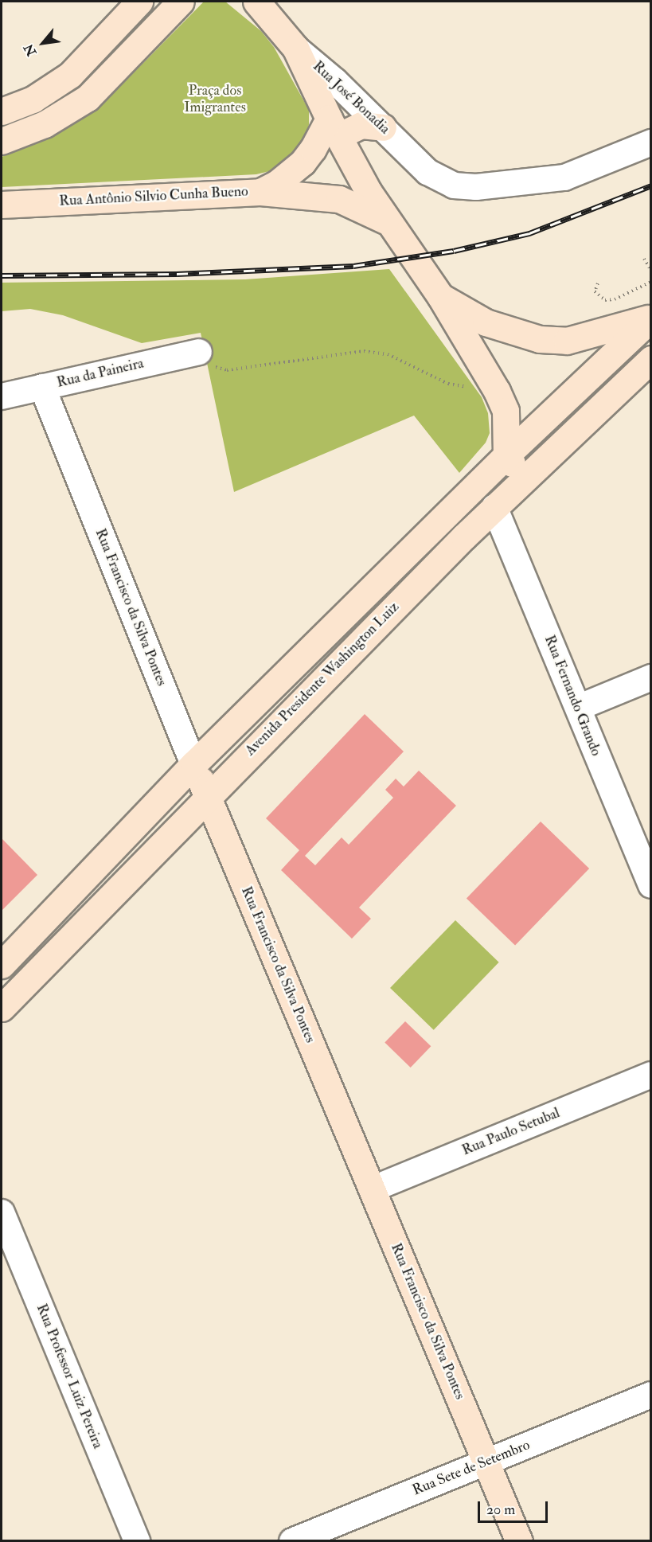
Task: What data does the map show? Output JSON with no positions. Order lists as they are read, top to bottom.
{
  "streets": {
    "main road": [
      "Rua José Bonadia",
      "Rua Antônio Silvio Cunha Bueno",
      "Rua Francisco da Silva Pontes",
      "Avenida Presidente Washington Luiz"
    ],
    "street": [
      "Rua da Paineira",
      "Rua Fernando Grando",
      "Rua Paulo Setubal",
      "Rua Professor Luiz Pereira",
      "Rua Sete de Setembro"
    ]
  },
  "crossings": [
    ["Rua da Paineira", "Rua Francisco da Silva Pontes"],
    ["Rua Francisco da Silva Pontes", "Avenida Presidente Washington Luiz"],
    ["Rua Francisco da Silva Pontes", "Rua Paulo Setubal"],
    ["Rua Francisco da Silva Pontes", "Rua Sete de Setembro"],
    ["Avenida Presidente Washington Luiz", "Rua Fernando Grando"]
  ],
  "parks": ["Praça dos Imigrantes"],
  "scale_bar": "20 m",
  "north": "bottom left"
}
